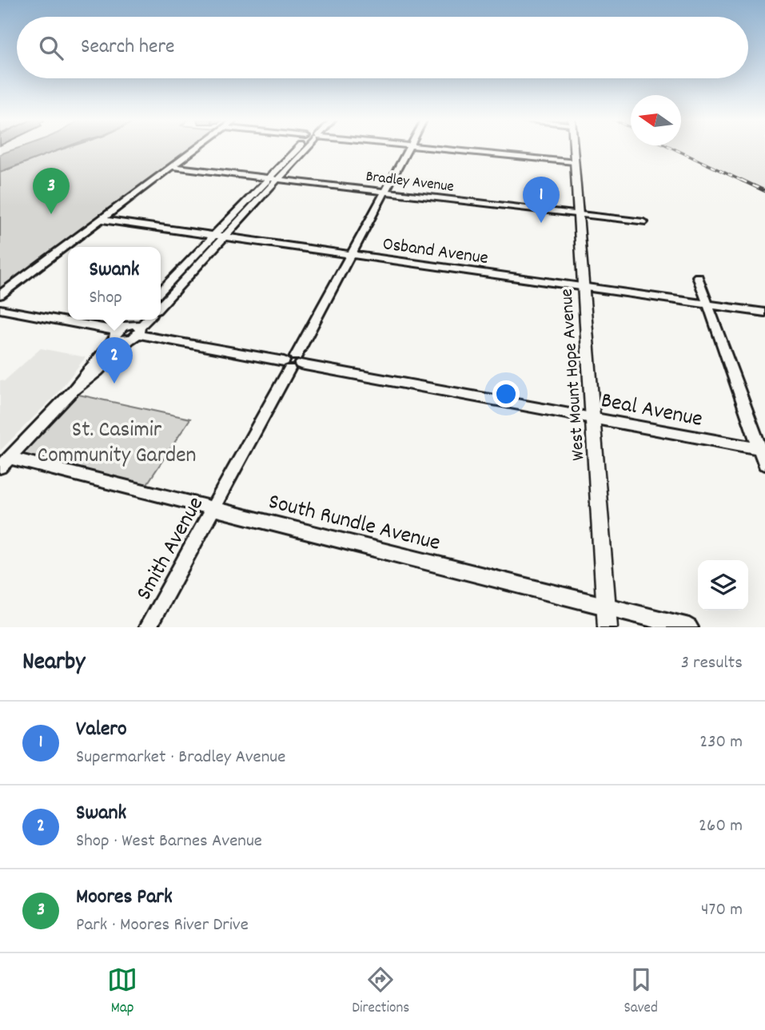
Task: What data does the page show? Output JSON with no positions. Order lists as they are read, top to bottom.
{
  "streets": {
    "street": [
      "Bradley Avenue",
      "Osband Avenue",
      "West Mount Hope Avenue",
      "Beal Avenue",
      "South Rundle Avenue",
      "Smith Avenue"
    ]
  },
  "crossings": [
    ["Bradley Avenue", "West Mount Hope Avenue"],
    ["Bradley Avenue", "Smith Avenue"],
    ["Osband Avenue", "West Mount Hope Avenue"],
    ["Osband Avenue", "Smith Avenue"],
    ["West Mount Hope Avenue", "Beal Avenue"],
    ["West Mount Hope Avenue", "South Rundle Avenue"],
    ["Beal Avenue", "Smith Avenue"],
    ["South Rundle Avenue", "Smith Avenue"]
  ],
  "parks": ["St. Casimir Community Garden"],
  "north": "left",
  "page": {
    "search": "Search here",
    "pins": ["3", "1", "2"],
    "popup": ["Swank", "Shop"],
    "heading": ["Nearby", "3 results"],
    "list": [
      {
        "mark": "1",
        "name": "Valero",
        "note": "Supermarket · Bradley Avenue",
        "value": "230 m"
      },
      {
        "mark": "2",
        "name": "Swank",
        "note": "Shop · West Barnes Avenue",
        "value": "260 m"
      },
      {
        "mark": "3",
        "name": "Moores Park",
        "note": "Park · Moores River Drive",
        "value": "470 m"
      }
    ],
    "nav": ["Map", "Directions", "Saved"]
  }
}
